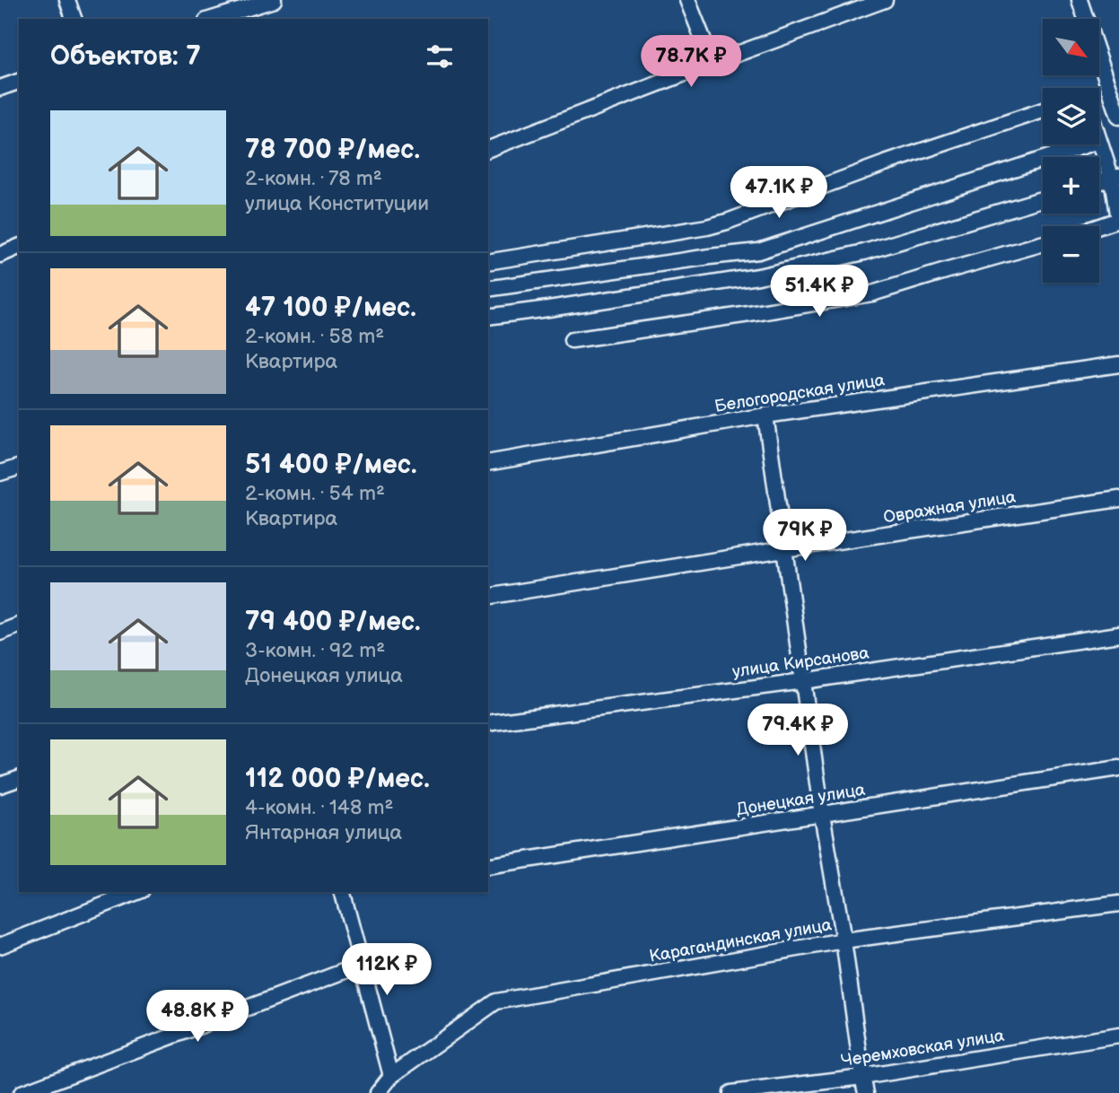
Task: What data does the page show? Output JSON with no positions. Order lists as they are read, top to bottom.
{
  "streets": {
    "street": [
      "Белогородская улица",
      "Овражная улица",
      "улица Кирсанова",
      "Донецкая улица",
      "Карагандинская улица",
      "Черемховская улица"
    ]
  },
  "north": "bottom right",
  "page": {
    "map_buttons": ["+", "−"],
    "heading": "Объектов: 7",
    "price": [
      "78.7K ₽",
      "47.1K ₽",
      "51.4K ₽",
      "79K ₽",
      "79.4K ₽",
      "112K ₽",
      "48.8K ₽"
    ],
    "list": [
      {
        "name": "78 700 ₽/мес.",
        "note": "2-комн. · 78 m² · улица Конституции"
      },
      {
        "name": "47 100 ₽/мес.",
        "note": "2-комн. · 58 m² · Квартира"
      },
      {
        "name": "51 400 ₽/мес.",
        "note": "2-комн. · 54 m² · Квартира"
      },
      {
        "name": "79 400 ₽/мес.",
        "note": "3-комн. · 92 m² · Донецкая улица"
      },
      {
        "name": "112 000 ₽/мес.",
        "note": "4-комн. · 148 m² · Янтарная улица"
      }
    ]
  }
}
